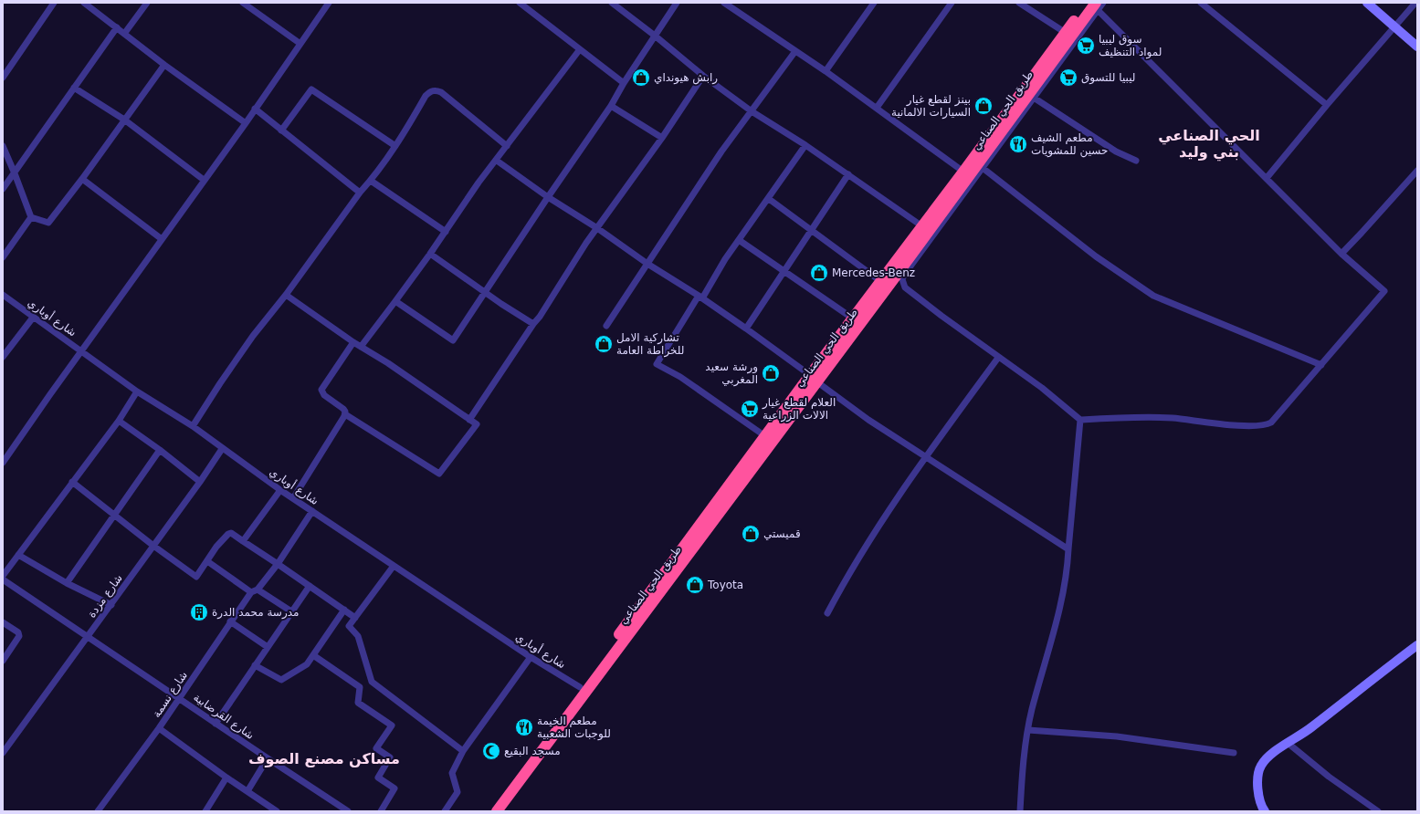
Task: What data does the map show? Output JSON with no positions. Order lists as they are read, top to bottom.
{
  "streets": {
    "highway": ["طريق الحي الصناعي"],
    "street": [
      "شارع أوباري",
      "شارع مزدة",
      "شارع نسمة",
      "شارع القرضابية"
    ]
  },
  "crossings": [
    ["شارع أوباري", "شارع مزدة"],
    ["شارع مزدة", "شارع القرضابية"],
    ["شارع نسمة", "شارع القرضابية"]
  ],
  "districts": ["الحي الصناعي بني وليد", "مساكن مصنع الصوف"],
  "places": {
    "supermarket": ["سوق ليبيا لمواد التنظيف", "ليبيا للتسوق", "العلام لقطع غيار الالات الزراعية"],
    "shop": [
      "رابش هيونداي",
      "بينز لقطع غيار السيارات الالمانية",
      "Mercedes-Benz",
      "تشاركية الامل للخراطة العامة",
      "ورشة سعيد المغربي",
      "قميستي",
      "Toyota"
    ],
    "restaurant": ["مطعم الشيف حسين للمشويات", "مطعم الخيمة للوجبات الشعبية"],
    "building": ["مدرسة محمد الدرة"],
    "mosque": ["مسجد البقيع"]
  }
}
